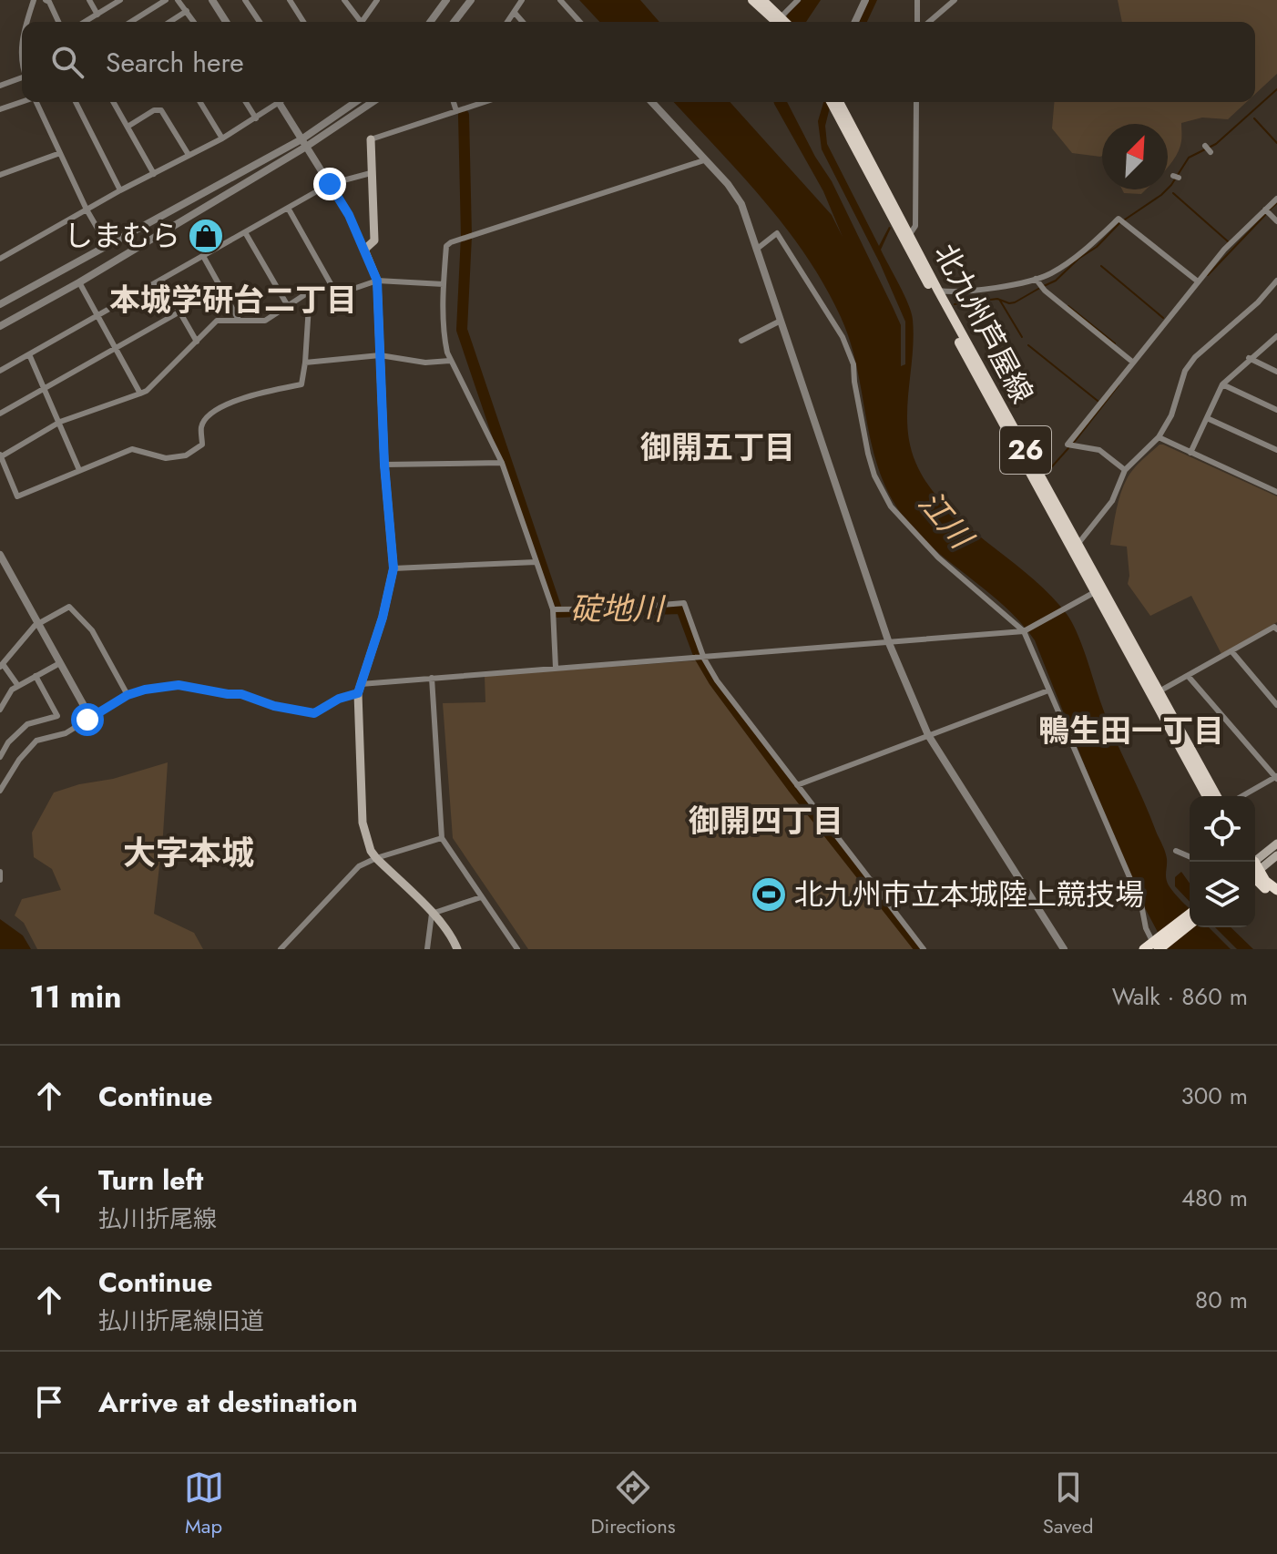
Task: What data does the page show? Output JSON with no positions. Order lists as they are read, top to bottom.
{
  "streets": {
    "main road": ["北九州芦屋線", "26"]
  },
  "districts": [
    "本城学研台二丁目",
    "御開五丁目",
    "鴨生田一丁目",
    "御開四丁目",
    "大字本城"
  ],
  "water": ["江川", "碇地川"],
  "places": {
    "shop": ["しまむら"],
    "sports": ["北九州市立本城陸上競技場"]
  },
  "north": "top right",
  "page": {
    "search": "Search here",
    "heading": ["11 min", "Walk · 860 m"],
    "list": [
      ["Continue", "300 m"],
      ["Turn left", "払川折尾線", "480 m"],
      ["Continue", "払川折尾線旧道", "80 m"],
      "Arrive at destination"
    ],
    "nav": ["Map", "Directions", "Saved"]
  }
}
